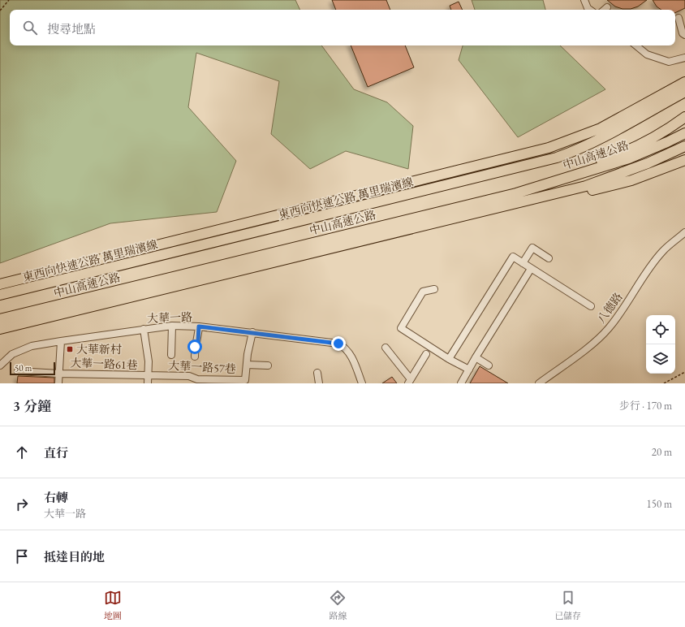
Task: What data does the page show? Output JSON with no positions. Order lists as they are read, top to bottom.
{
  "streets": {
    "highway": ["中山高速公路", "東西向快速公路 萬里瑞濱線"],
    "street": [
      "八德路",
      "大華一路",
      "大華一路61巷",
      "大華一路57巷"
    ]
  },
  "crossings": [
    ["大華一路", "大華一路61巷"],
    ["大華一路", "大華一路57巷"],
    ["大華一路61巷", "大華一路57巷"]
  ],
  "places": {
    "transit": ["大華新村"]
  },
  "scale_bar": "50 m",
  "page": {
    "search": "搜尋地點",
    "scale": "50 m",
    "heading": ["3 分鐘", "步行 · 170 m"],
    "list": [
      ["直行", "20 m"],
      ["右轉", "大華一路", "150 m"],
      "抵達目的地"
    ],
    "nav": ["地圖", "路線", "已儲存"]
  }
}
